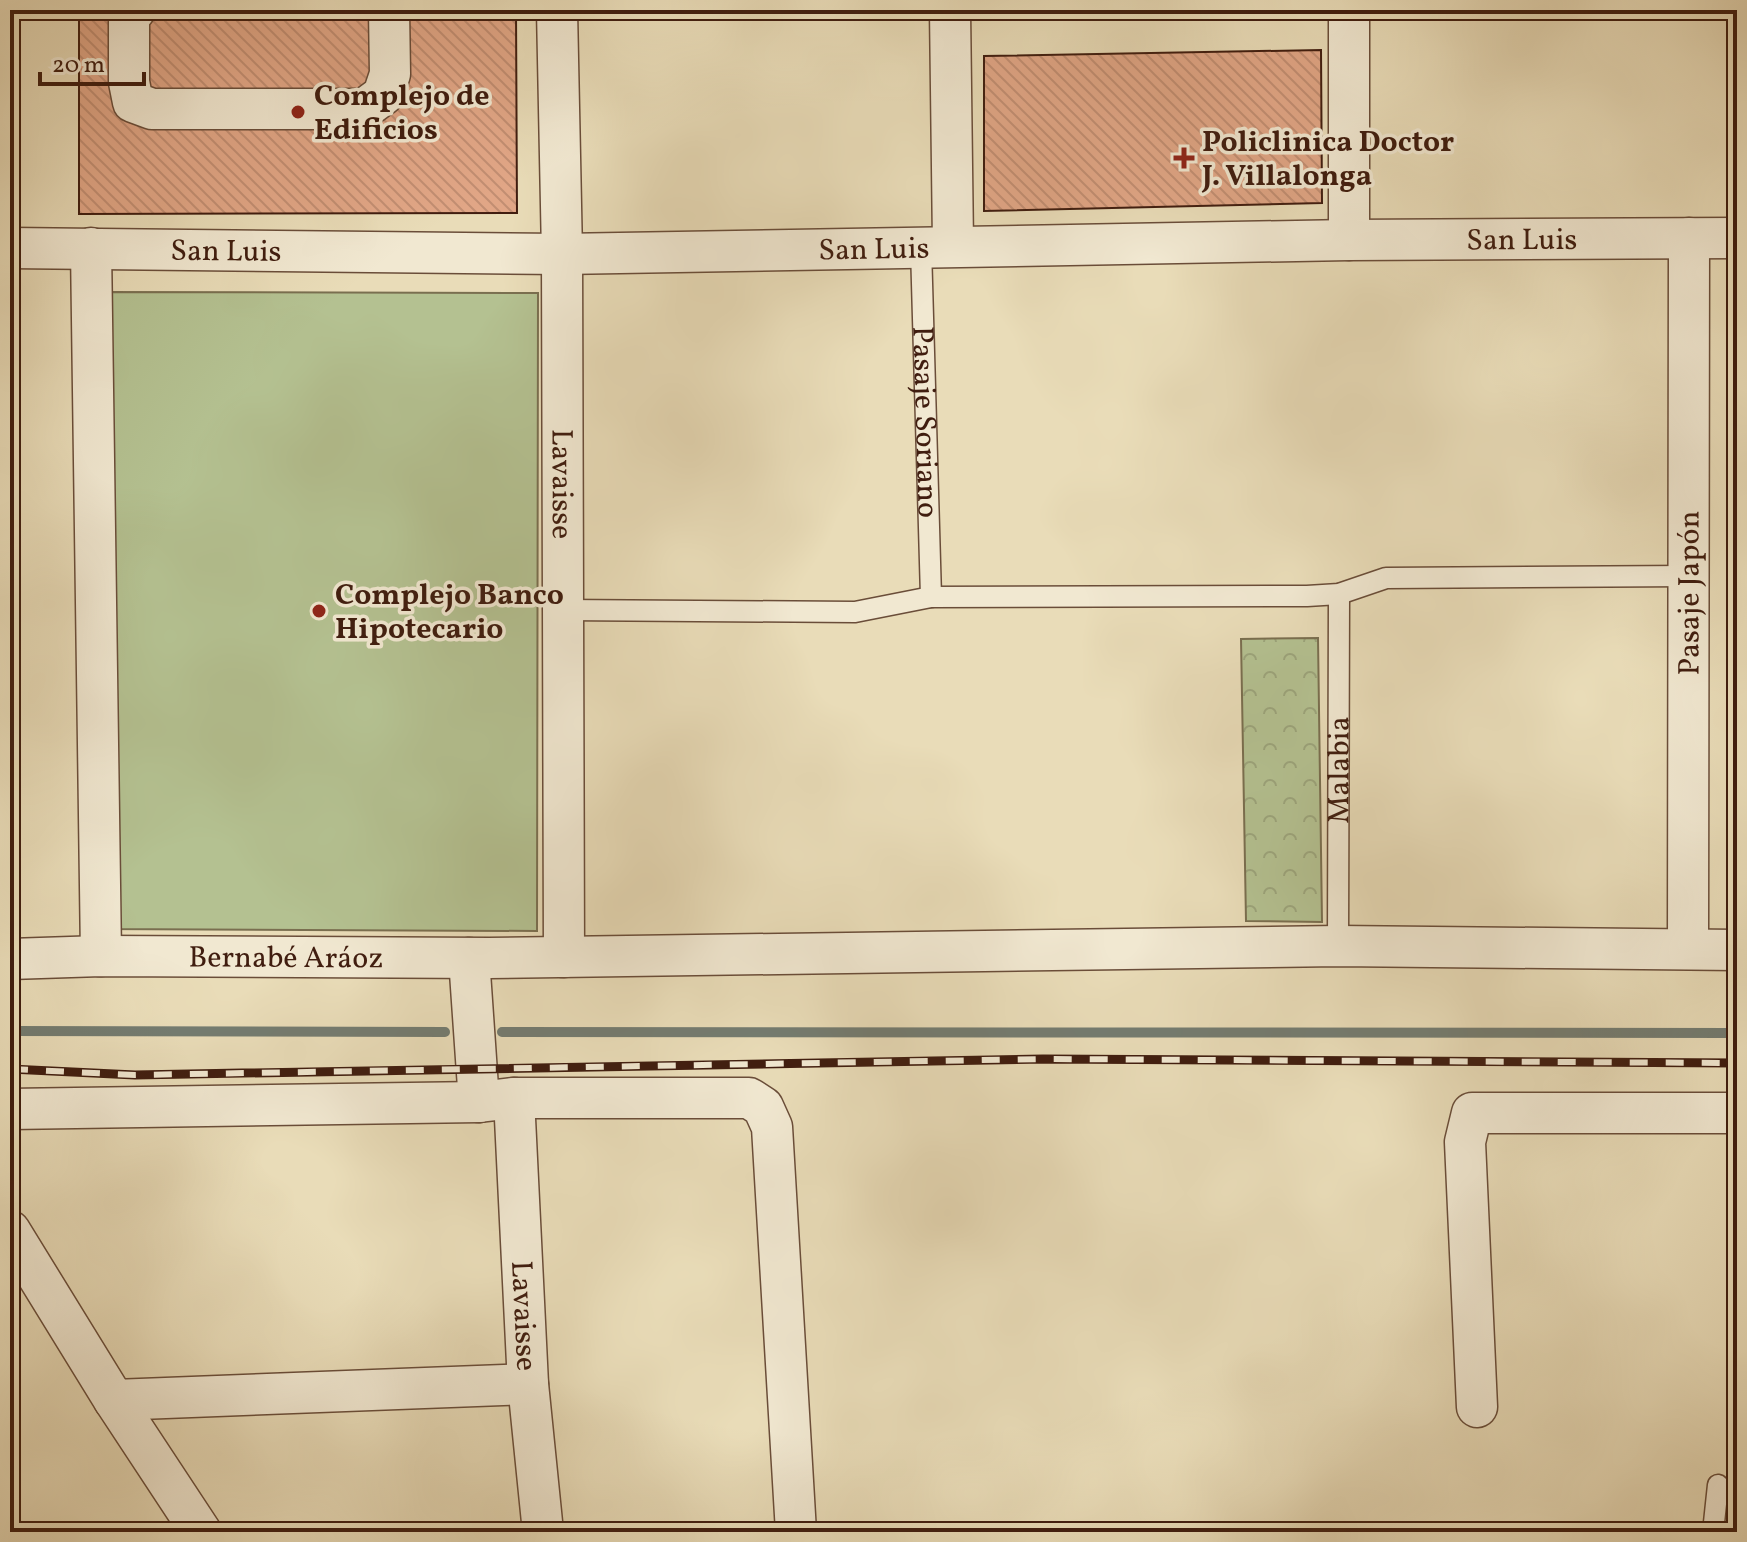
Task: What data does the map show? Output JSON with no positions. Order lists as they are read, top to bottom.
{
  "streets": {
    "street": [
      "San Luis",
      "Pasaje Soriano",
      "Lavaisse",
      "Pasaje Japón",
      "Bernabé Aráoz"
    ],
    "lane": ["Malabia"]
  },
  "crossings": [
    ["San Luis", "Pasaje Soriano"],
    ["San Luis", "Lavaisse"],
    ["San Luis", "Pasaje Japón"],
    ["Lavaisse", "Bernabé Aráoz"],
    ["Pasaje Japón", "Bernabé Aráoz"],
    ["Malabia", "Bernabé Aráoz"]
  ],
  "places": {
    "other": ["Complejo de Edificios", "Complejo Banco Hipotecario"],
    "health": ["Policlinica Doctor J. Villalonga"]
  },
  "scale_bar": "20 m"
}
